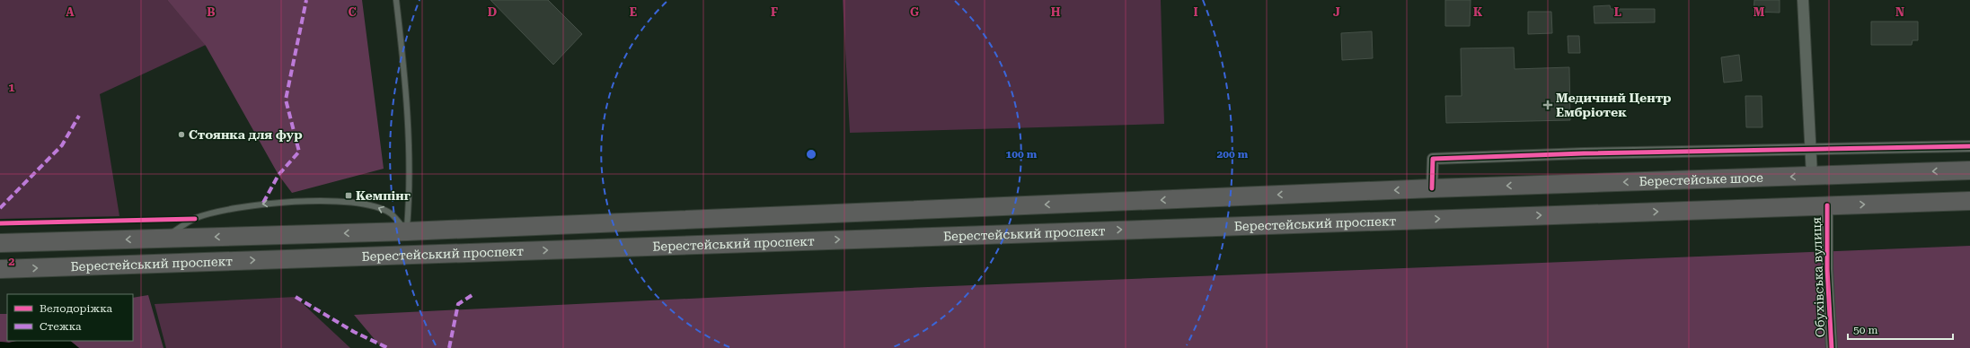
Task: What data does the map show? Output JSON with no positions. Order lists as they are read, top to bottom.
{
  "streets": {
    "highway": ["Берестейське шосе", "Берестейський проспект"],
    "street": ["Обухівська вулиця"]
  },
  "crossings": [
    ["Берестейське шосе", "Берестейський проспект"],
    ["Берестейський проспект", "Обухівська вулиця"]
  ],
  "one_way": ["Берестейське шосе"],
  "places": {
    "health": ["Медичний Центр Ембріотек"],
    "other": ["Стоянка для фур"],
    "transit": ["Кемпінг"]
  },
  "legend": ["Велодоріжка", "Стежка"],
  "scale_bar": "50 m",
  "grid": {
    "columns": [
      "A",
      "B",
      "C",
      "D",
      "E",
      "F",
      "G",
      "H",
      "I",
      "J",
      "K",
      "L",
      "M",
      "N"
    ],
    "rows": ["1", "2"]
  },
  "rings": ["100 m", "200 m"]
}
